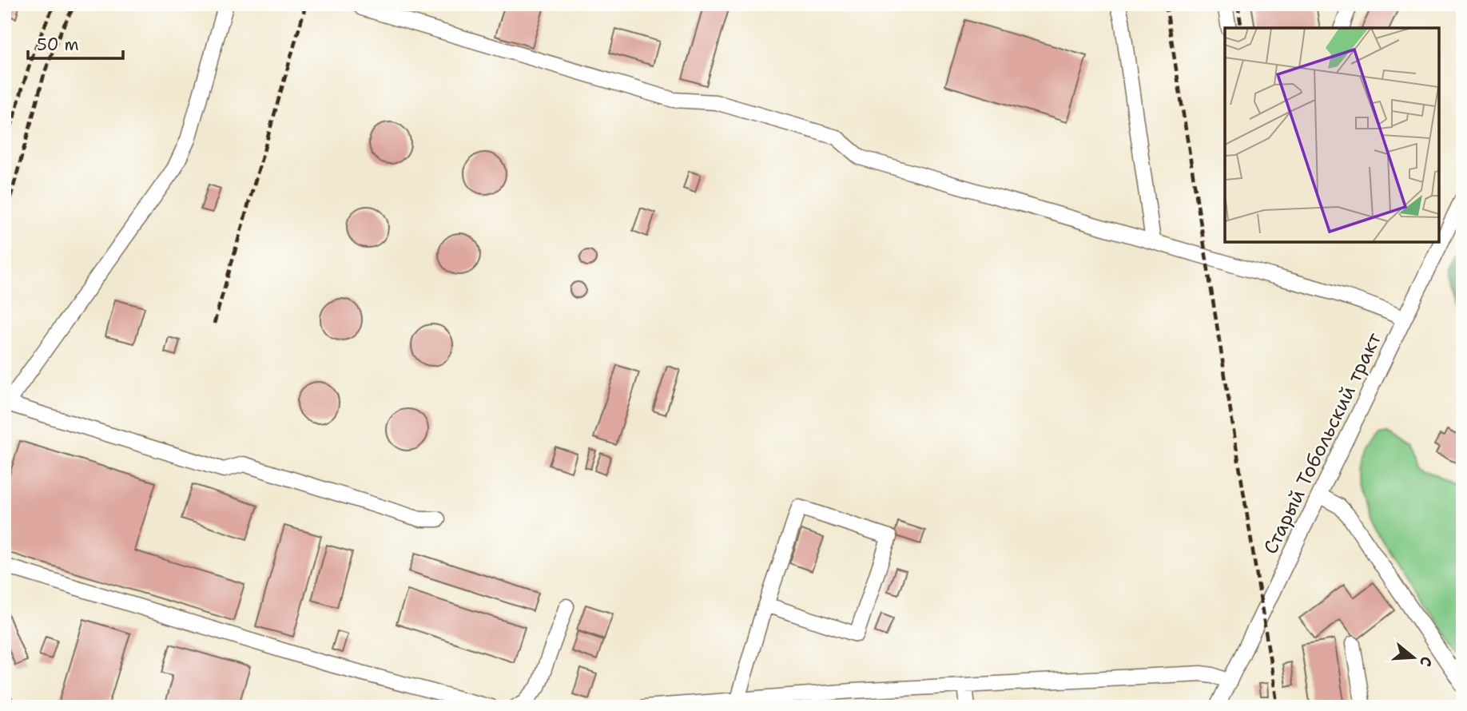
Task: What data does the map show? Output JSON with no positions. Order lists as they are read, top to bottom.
{
  "streets": {
    "street": ["Старый Тобольский тракт"]
  },
  "scale_bar": "50 m",
  "north": "right"
}
